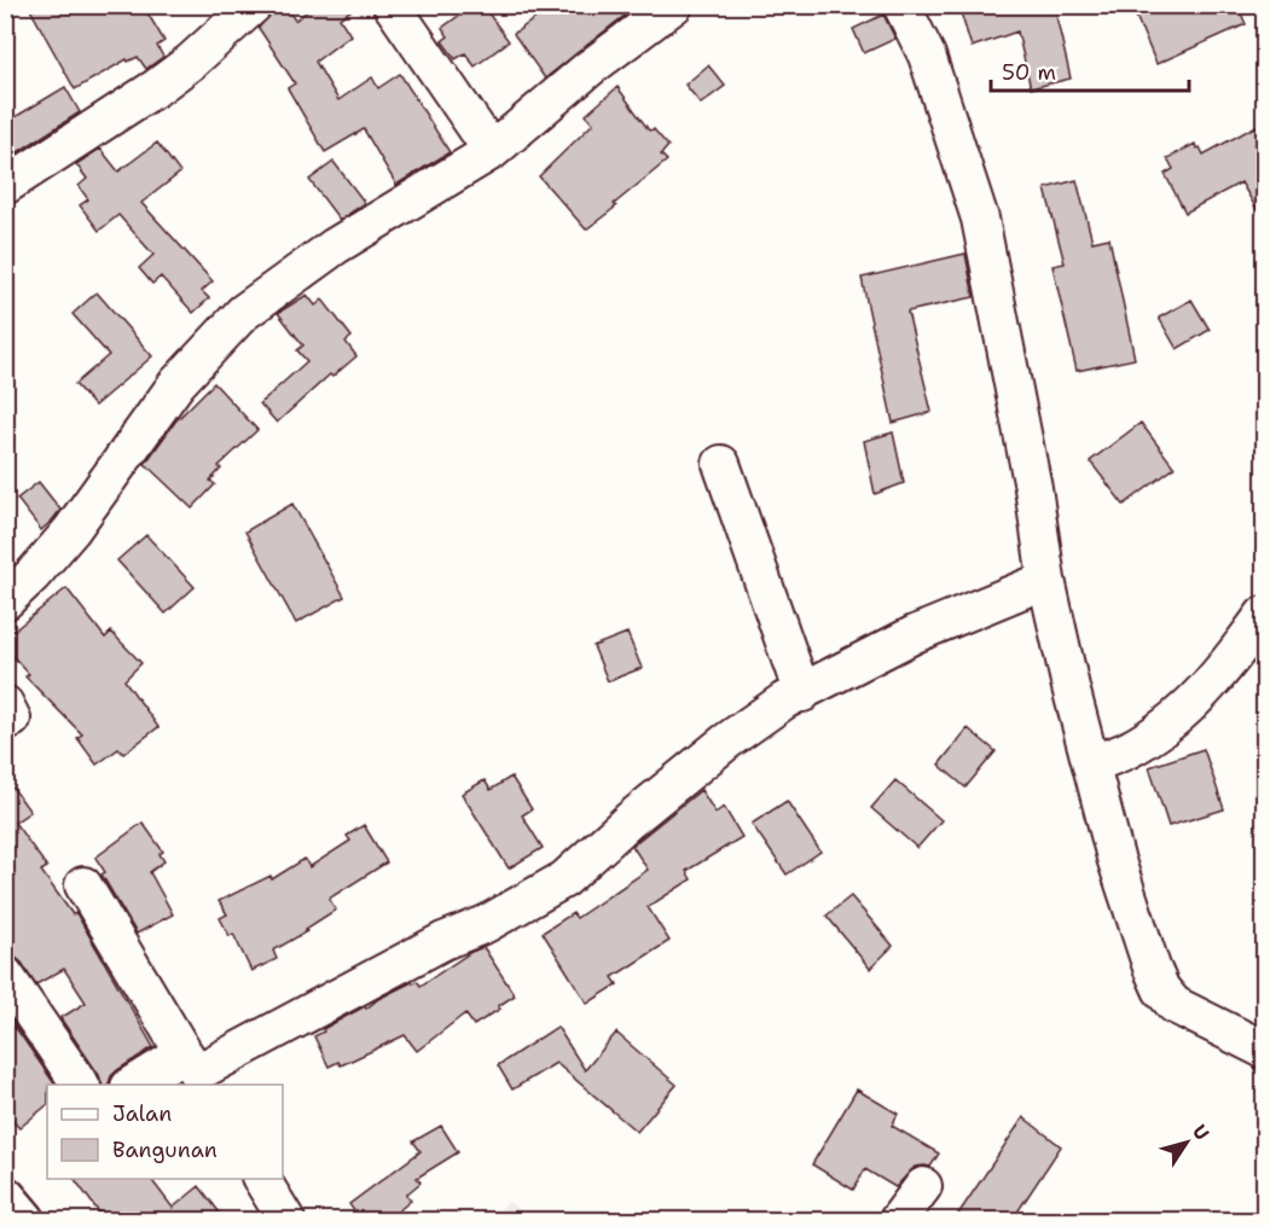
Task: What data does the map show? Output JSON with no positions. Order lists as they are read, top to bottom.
{
  "legend": ["Jalan", "Bangunan"],
  "scale_bar": "50 m",
  "north": "top right"
}
